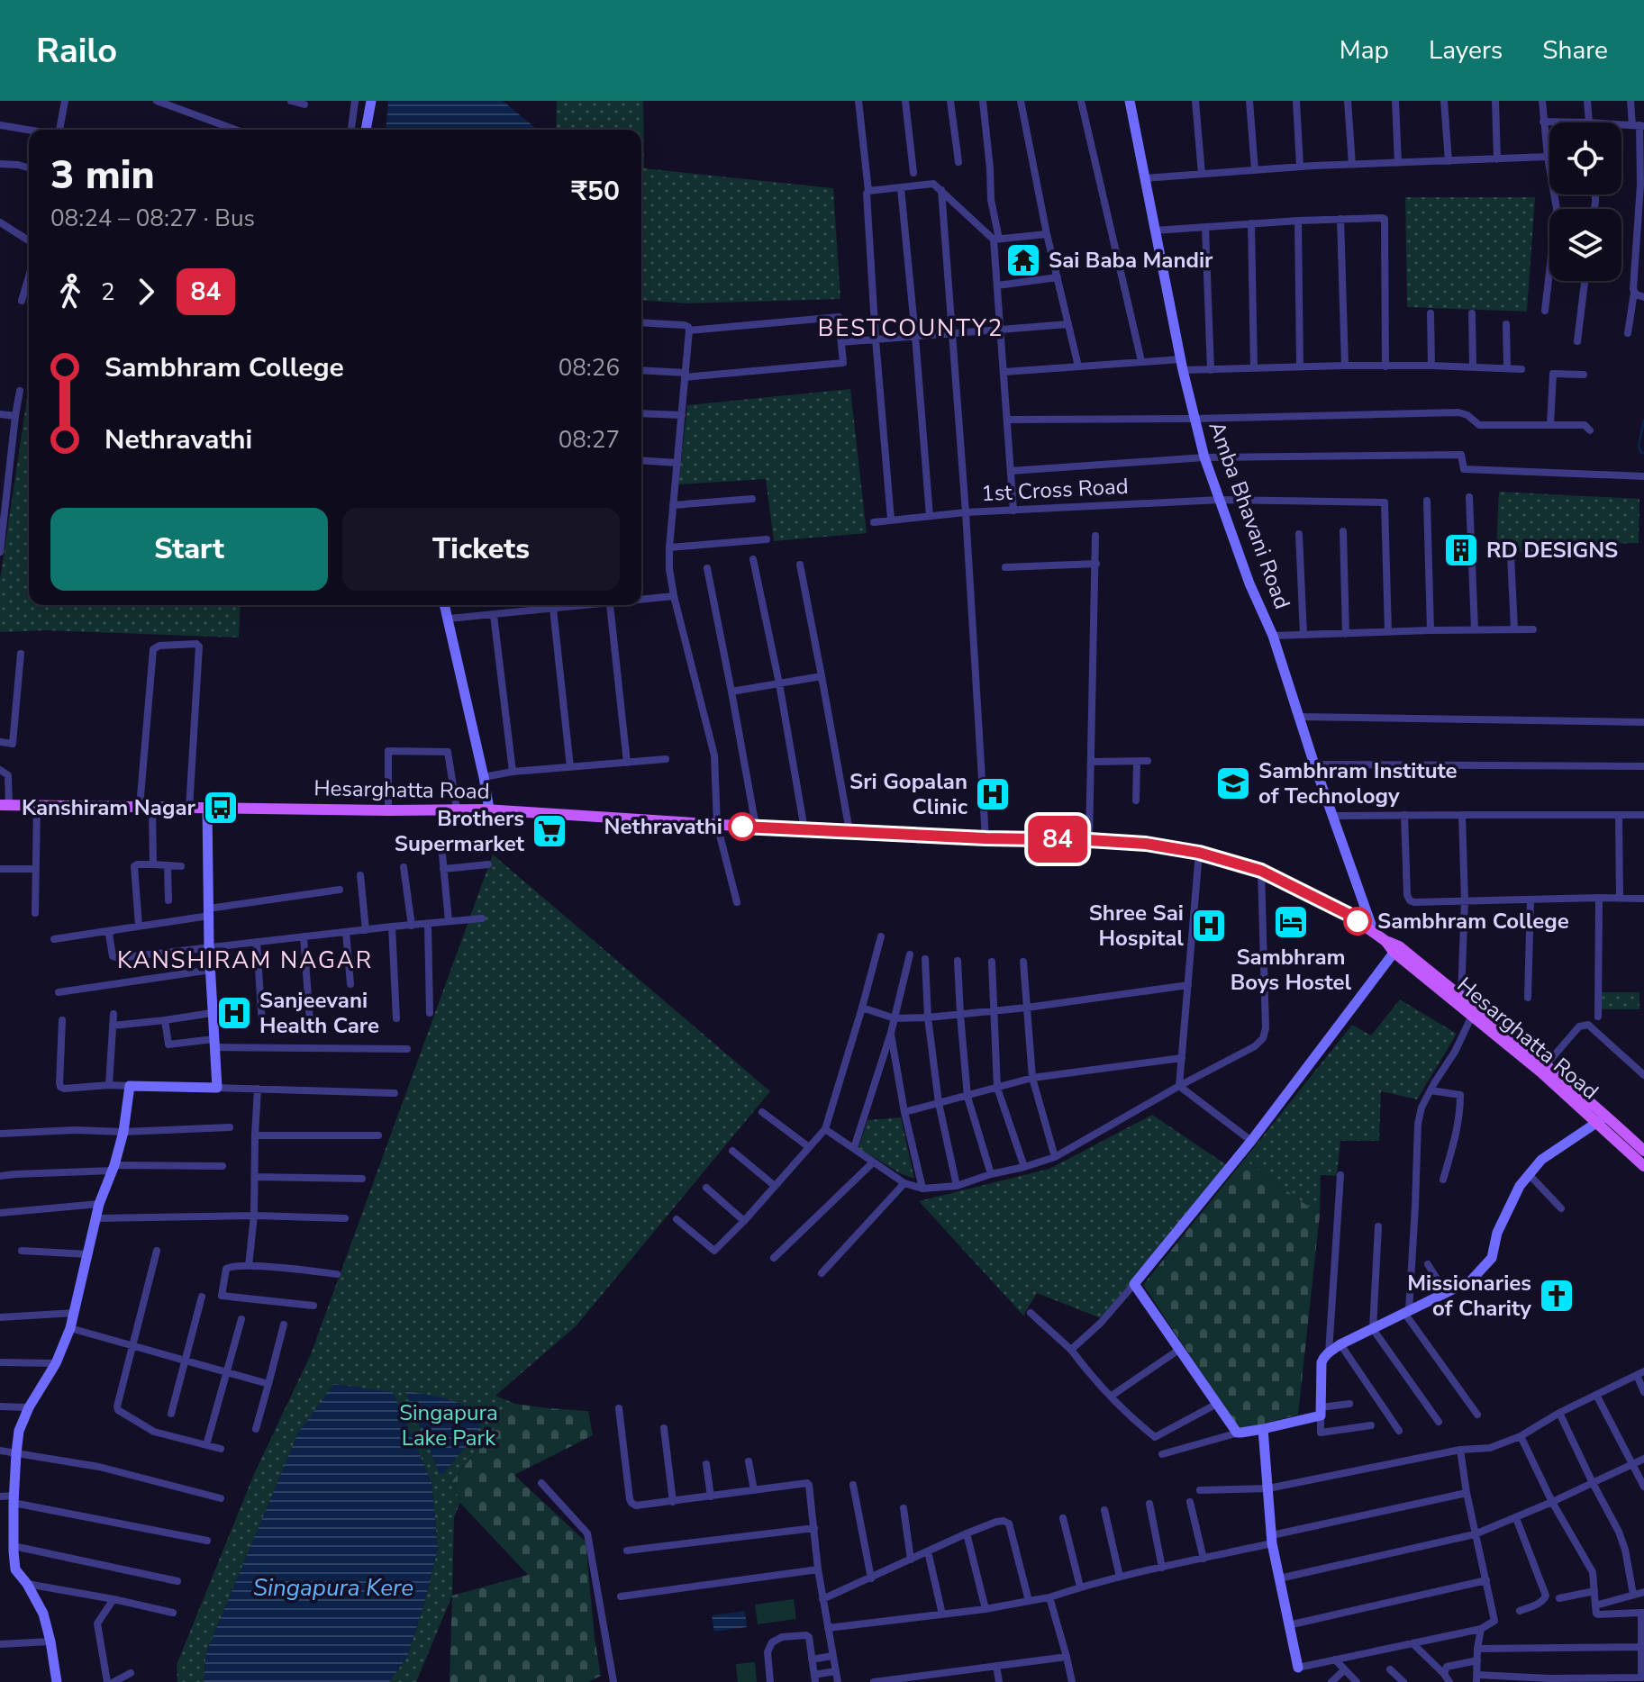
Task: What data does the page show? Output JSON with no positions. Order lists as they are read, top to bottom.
{
  "streets": {
    "main road": ["Hesarghatta Road"],
    "street": ["1st Cross Road", "Amba Bhavani Road"]
  },
  "crossings": [
    ["1st Cross Road", "Amba Bhavani Road"],
    ["Amba Bhavani Road", "Hesarghatta Road"]
  ],
  "districts": ["BESTCOUNTY2", "KANSHIRAM NAGAR"],
  "water": ["Singapura Kere"],
  "parks": ["Singapura Lake Park"],
  "places": {
    "temple": ["Sai Baba Mandir"],
    "building": ["RD DESIGNS"],
    "school or university": ["Sambhram Institute of Technology"],
    "hospital": ["Sri Gopalan Clinic", "Shree Sai Hospital", "Sanjeevani Health Care"],
    "bus stop": ["Kanshiram Nagar"],
    "other": ["Nethravathi", "Sambhram College"],
    "supermarket": ["Brothers Supermarket"],
    "hotel": ["Sambhram Boys Hostel"],
    "church": ["Missionaries of Charity"]
  },
  "lines": ["bus line 84"],
  "page": {
    "header": "Railo",
    "nav": ["Map", "Layers", "Share"],
    "on_map": "84",
    "heading": ["3 min", "08:24 – 08:27 · Bus", "₹50"],
    "legs": ["2", "84"],
    "list": [
      {
        "name": "Sambhram College",
        "value": "08:26"
      },
      {
        "name": "Nethravathi",
        "value": "08:27"
      }
    ],
    "buttons": ["Start", "Tickets"]
  }
}
